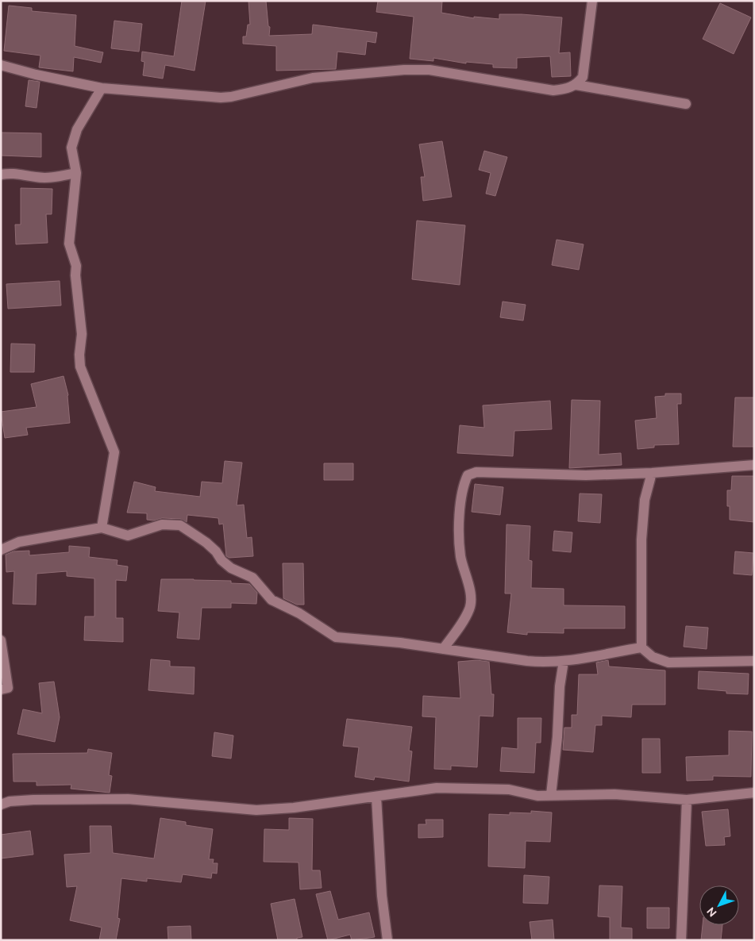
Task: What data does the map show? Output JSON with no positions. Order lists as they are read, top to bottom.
{
  "north": "bottom left"
}
